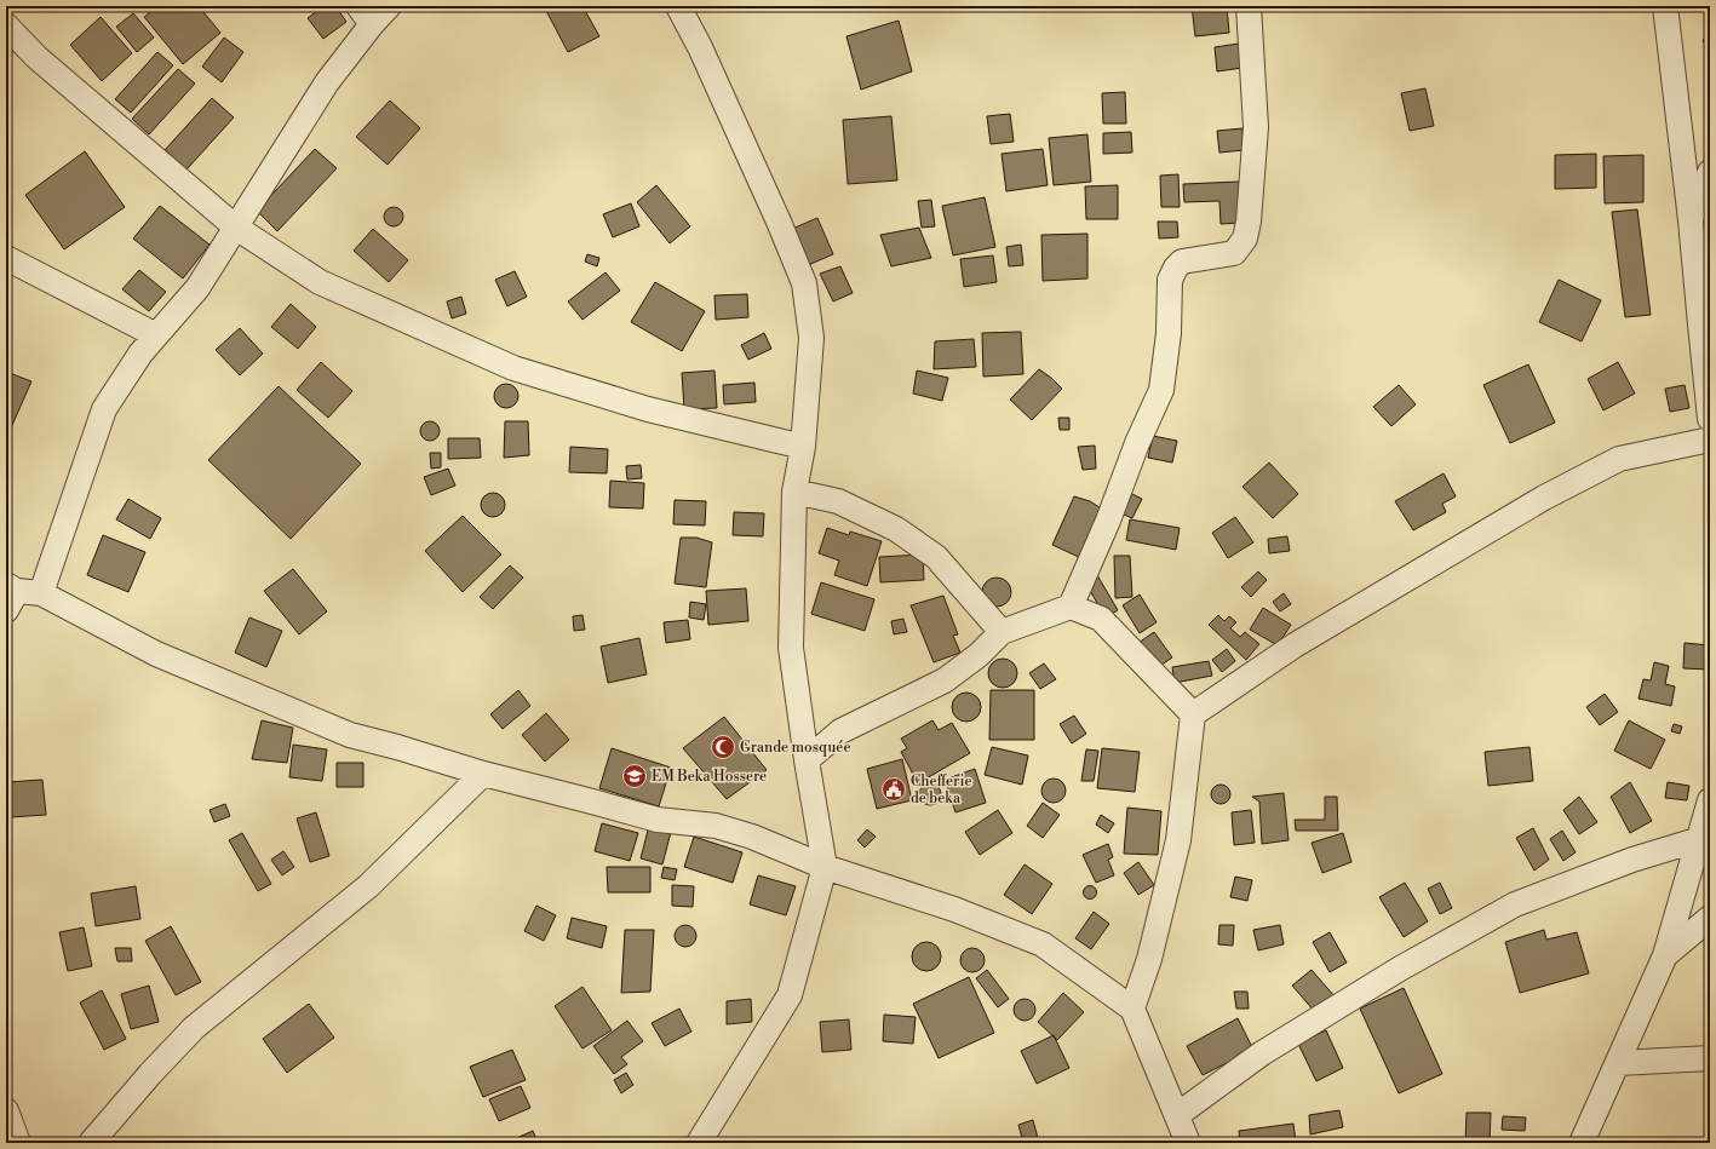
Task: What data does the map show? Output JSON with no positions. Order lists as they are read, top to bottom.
{
  "places": {
    "mosque": ["Grande mosquée"],
    "school or university": ["EM Beka Hossere"],
    "public building": ["Chefferie de beka"]
  }
}
